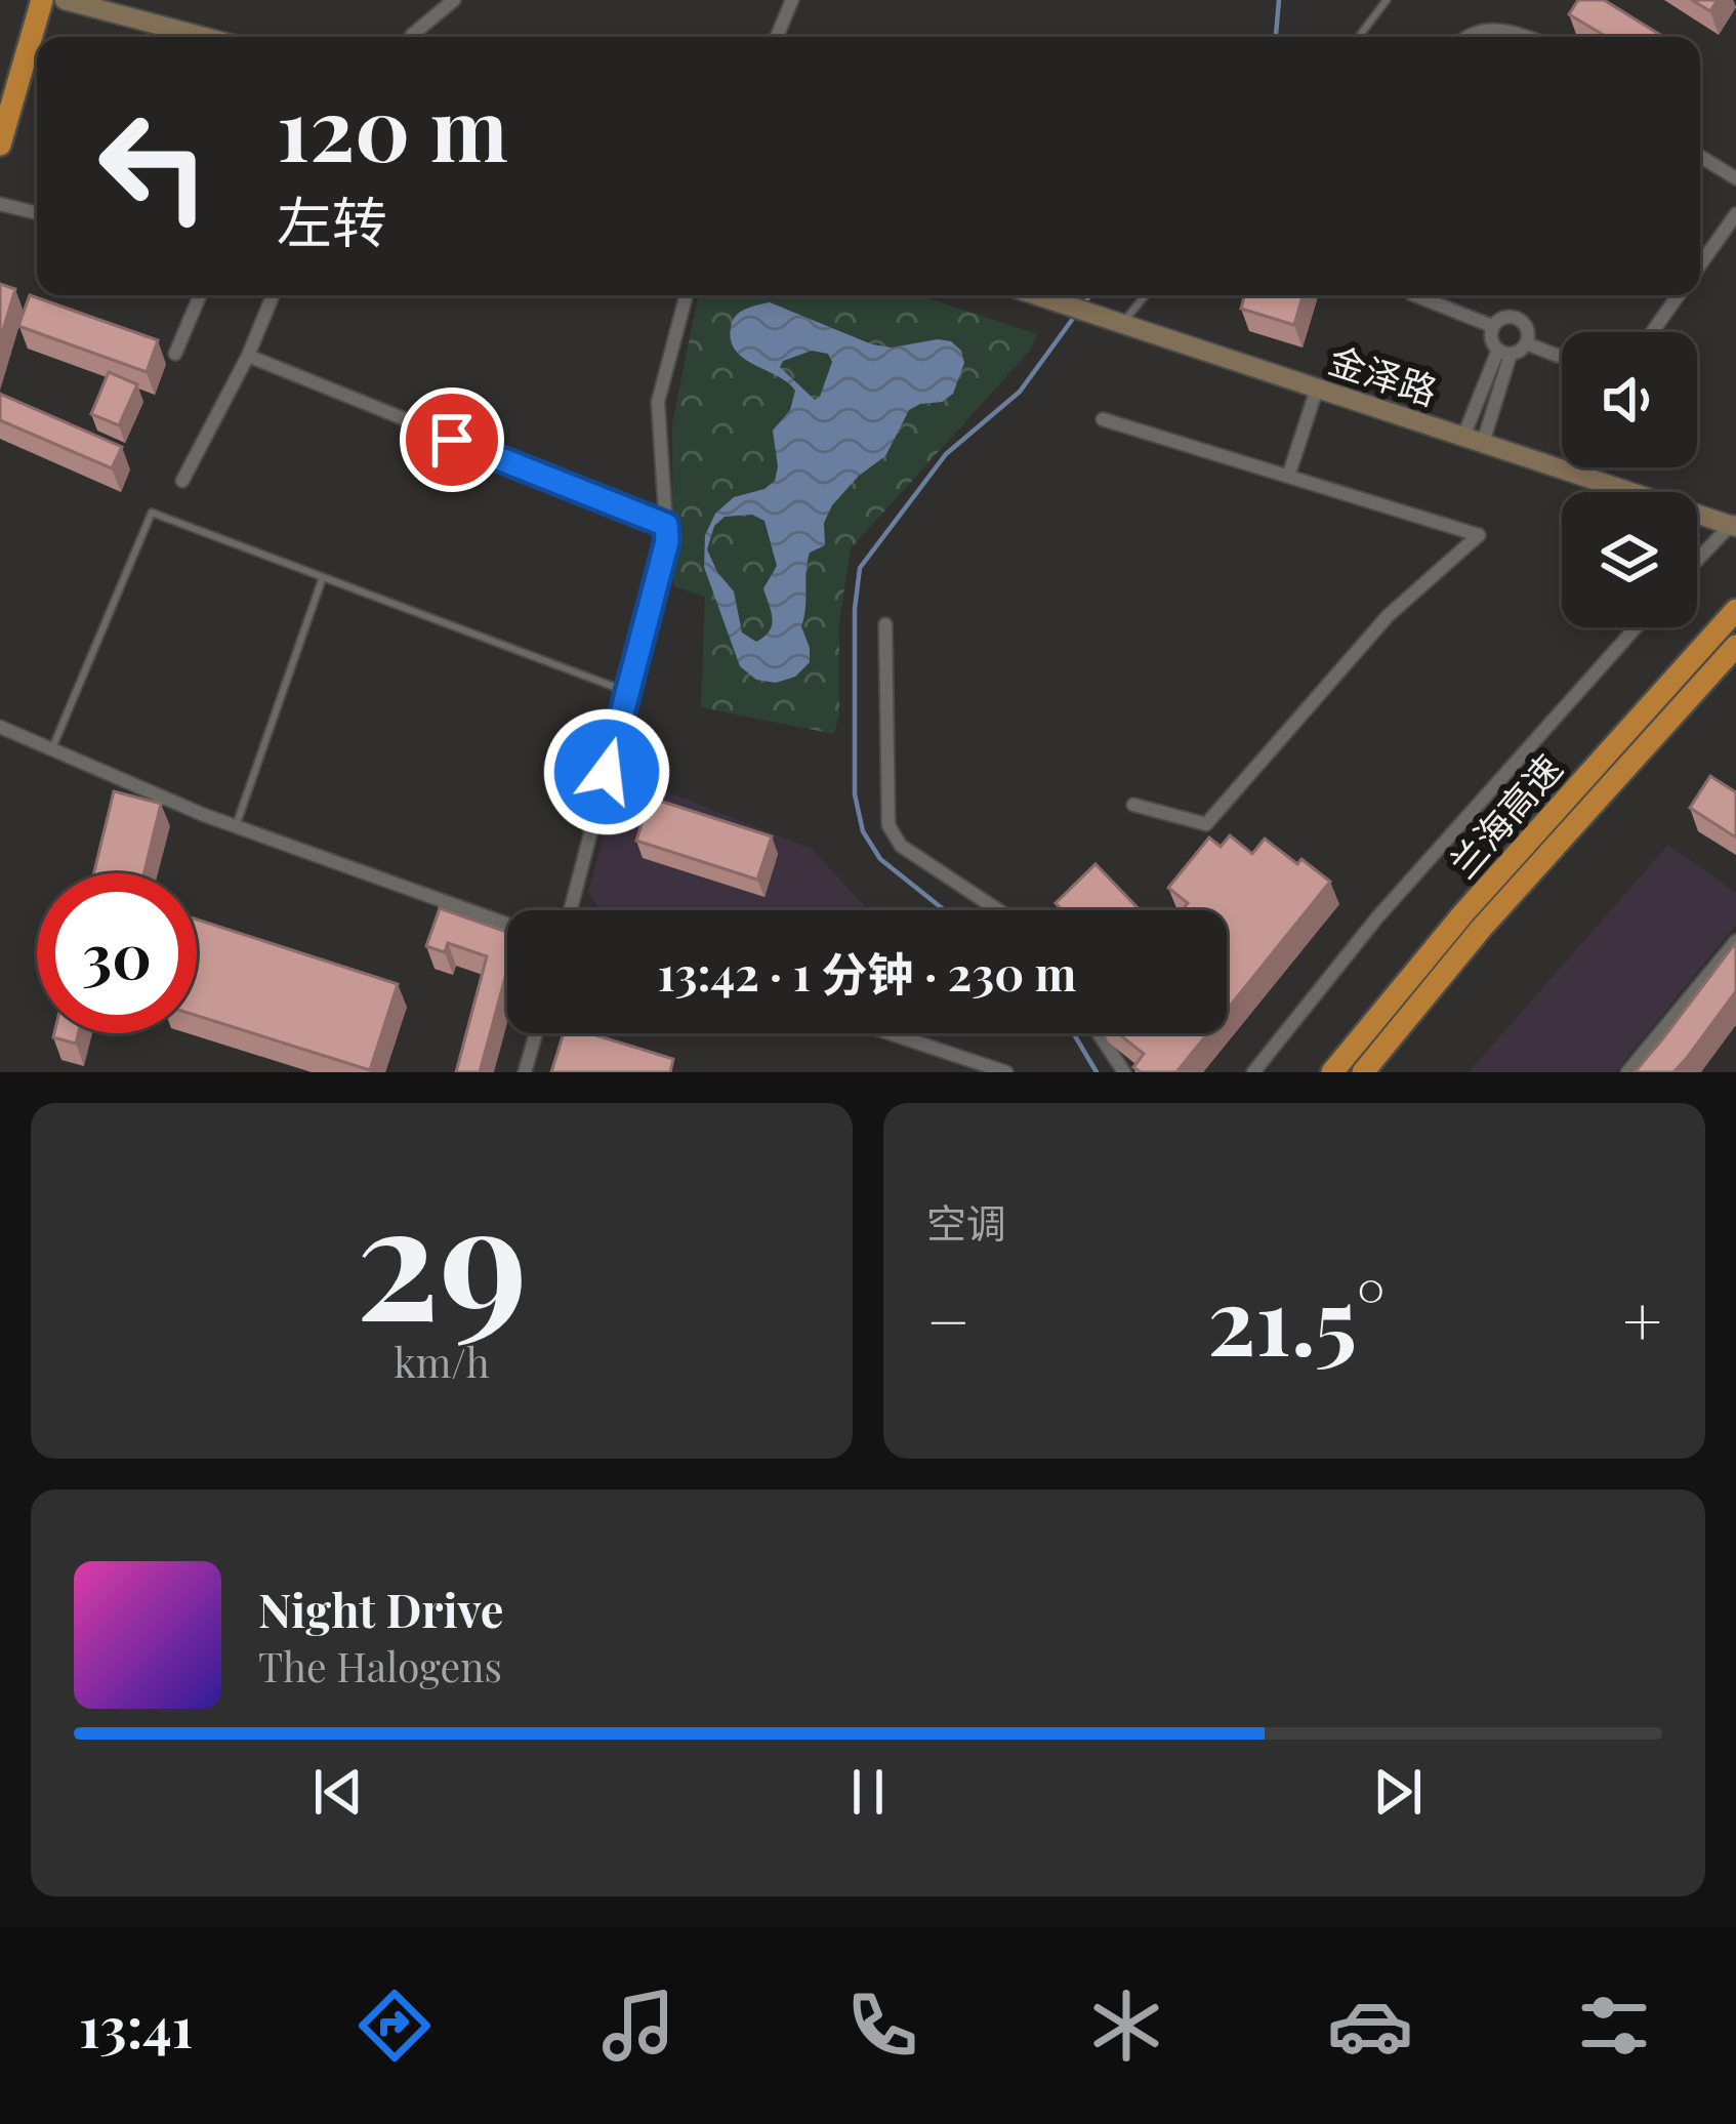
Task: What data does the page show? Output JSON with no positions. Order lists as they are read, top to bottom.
{
  "streets": {
    "highway": ["兰海高速"],
    "main road": ["金泽路"]
  },
  "page": {
    "turn": ["120 m", "左转"],
    "limit": "30",
    "trip": "13:42 · 1 分钟 · 230 m",
    "tile": [
      ["29", "km/h"],
      "空调"
    ],
    "heat": ["−", "21.5°", "+"],
    "song": ["Night Drive", "The Halogens"],
    "tabs": "13:41"
  }
}
